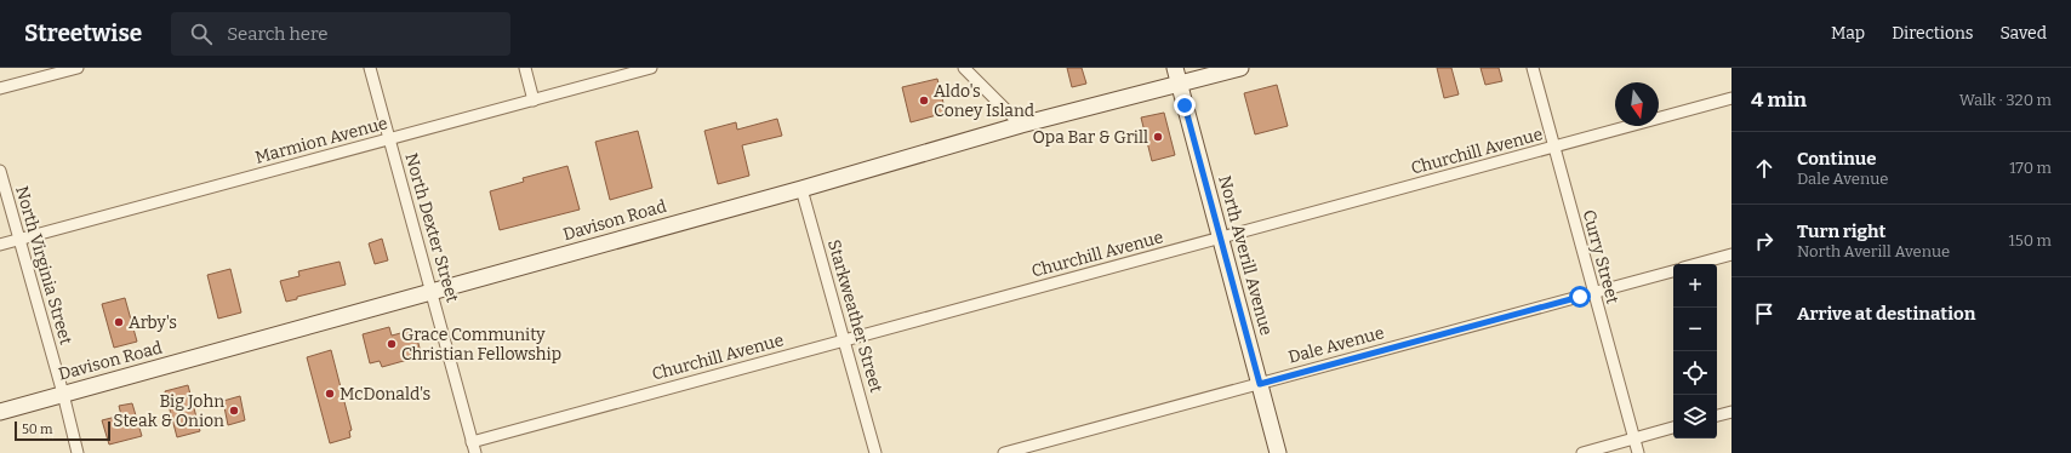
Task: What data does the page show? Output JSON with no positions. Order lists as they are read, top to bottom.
{
  "streets": {
    "main road": ["Davison Road", "North Averill Avenue"],
    "street": [
      "Marmion Avenue",
      "Churchill Avenue",
      "North Dexter Street",
      "Curry Street",
      "North Virginia Street",
      "Starkweather Street",
      "Dale Avenue"
    ]
  },
  "crossings": [
    ["Marmion Avenue", "North Dexter Street"],
    ["Marmion Avenue", "North Virginia Street"],
    ["Churchill Avenue", "North Dexter Street"],
    ["Churchill Avenue", "North Averill Avenue"],
    ["Churchill Avenue", "Curry Street"],
    ["Churchill Avenue", "Starkweather Street"],
    ["Davison Road", "North Dexter Street"],
    ["Davison Road", "North Averill Avenue"],
    ["Davison Road", "North Virginia Street"],
    ["Davison Road", "Starkweather Street"],
    ["North Averill Avenue", "Dale Avenue"],
    ["Curry Street", "Dale Avenue"]
  ],
  "places": [
    "Aldo's Coney Island",
    "Opa Bar & Grill",
    "Arby's",
    "Grace Community Christian Fellowship",
    "McDonald's",
    "Big John Steak & Onion"
  ],
  "scale_bar": "50 m",
  "north": "bottom",
  "page": {
    "header": "Streetwise",
    "search": "Search here",
    "nav": ["Map", "Directions", "Saved"],
    "heading": ["4 min", "Walk · 320 m"],
    "list": [
      ["Continue", "Dale Avenue", "170 m"],
      ["Turn right", "North Averill Avenue", "150 m"],
      "Arrive at destination"
    ],
    "map_buttons": ["+", "−"],
    "scale": "50 m"
  }
}
